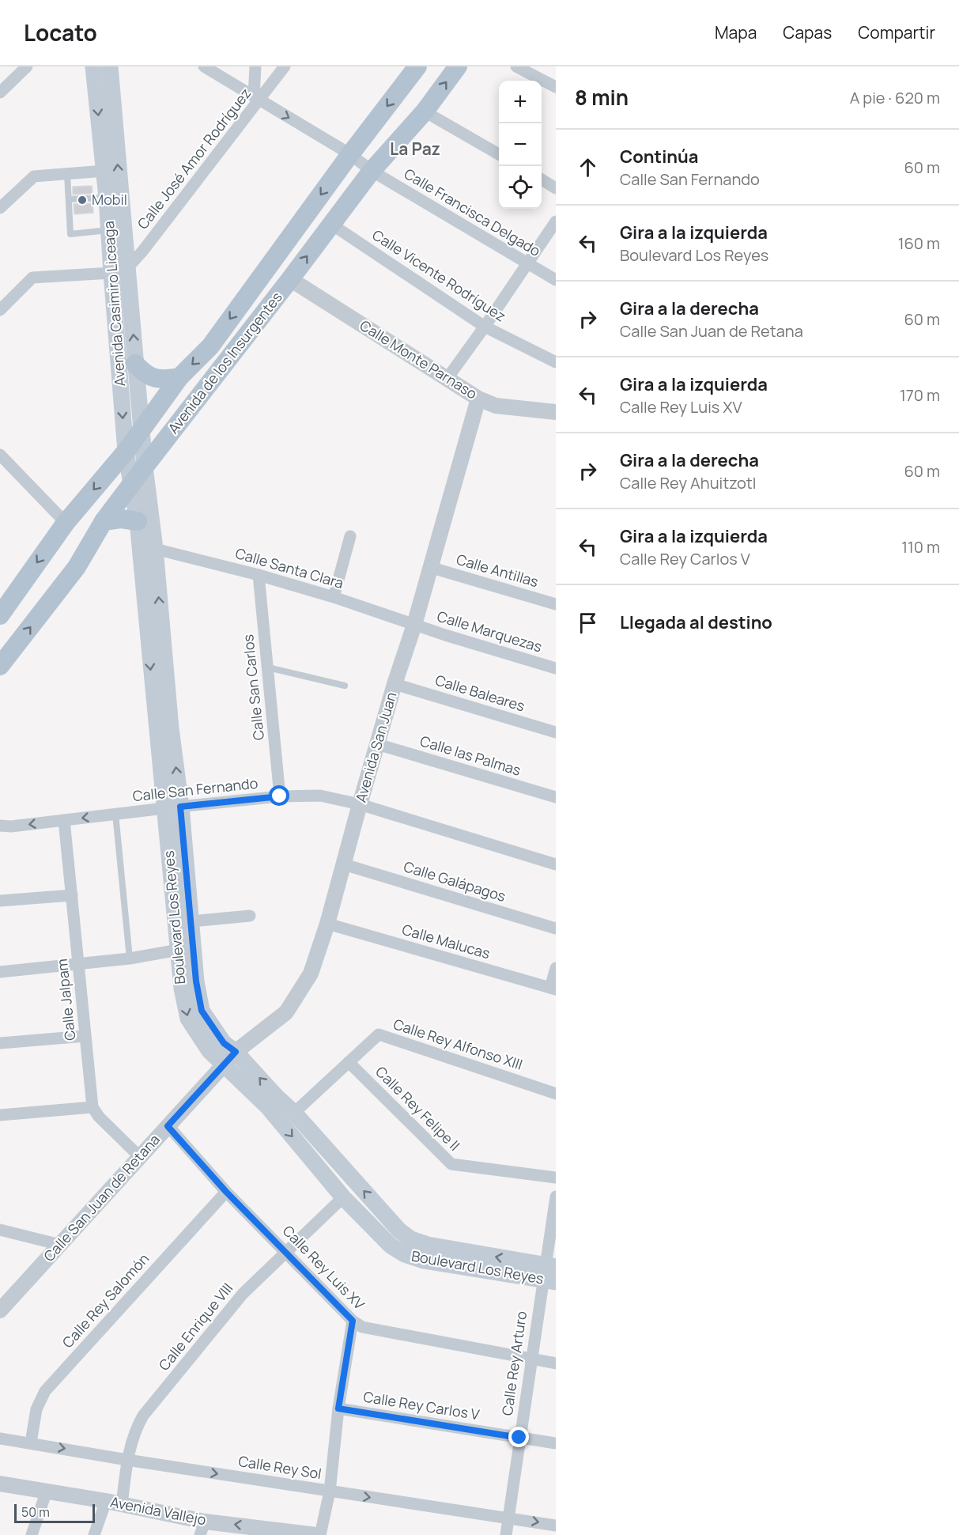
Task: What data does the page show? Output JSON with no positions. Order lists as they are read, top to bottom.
{
  "streets": {
    "main road": ["Avenida Casimiro Liceaga", "Avenida de los Insurgentes", "Boulevard Los Reyes"],
    "street": [
      "Calle José Amor Rodríguez",
      "Calle Francisca Delgado",
      "Calle Vicente Rodríguez",
      "Calle Monte Parnaso",
      "Calle Santa Clara",
      "Calle Antillas",
      "Calle Marquezas",
      "Calle San Carlos",
      "Calle Baleares",
      "Avenida San Juan",
      "Calle las Palmas",
      "Calle San Fernando",
      "Calle Galápagos",
      "Calle Malucas",
      "Calle Jalpam",
      "Calle Rey Alfonso XIII",
      "Calle Rey Felipe II",
      "Calle San Juan de Retana",
      "Calle Rey Luis XV",
      "Calle Rey Salomón",
      "Calle Enrique VIII",
      "Calle Rey Arturo",
      "Calle Rey Carlos V",
      "Calle Rey Sol",
      "Avenida Vallejo"
    ]
  },
  "crossings": [
    ["Calle José Amor Rodríguez", "Calle Francisca Delgado"],
    ["Calle José Amor Rodríguez", "Avenida Casimiro Liceaga"],
    ["Calle Francisca Delgado", "Avenida de los Insurgentes"],
    ["Calle Vicente Rodríguez", "Avenida de los Insurgentes"],
    ["Avenida Casimiro Liceaga", "Avenida de los Insurgentes"],
    ["Avenida Casimiro Liceaga", "Boulevard Los Reyes"],
    ["Calle Monte Parnaso", "Avenida de los Insurgentes"],
    ["Calle Monte Parnaso", "Avenida San Juan"],
    ["Avenida de los Insurgentes", "Boulevard Los Reyes"],
    ["Calle Santa Clara", "Calle Marquezas"],
    ["Calle Santa Clara", "Calle San Carlos"],
    ["Calle Santa Clara", "Avenida San Juan"],
    ["Calle Santa Clara", "Boulevard Los Reyes"],
    ["Calle Antillas", "Avenida San Juan"],
    ["Calle Marquezas", "Avenida San Juan"],
    ["Calle San Carlos", "Calle San Fernando"],
    ["Calle Baleares", "Avenida San Juan"],
    ["Avenida San Juan", "Calle las Palmas"],
    ["Avenida San Juan", "Calle San Fernando"],
    ["Avenida San Juan", "Calle Galápagos"],
    ["Avenida San Juan", "Boulevard Los Reyes"],
    ["Avenida San Juan", "Calle Malucas"],
    ["Avenida San Juan", "Calle San Juan de Retana"],
    ["Calle San Fernando", "Boulevard Los Reyes"],
    ["Calle San Fernando", "Calle Jalpam"],
    ["Boulevard Los Reyes", "Calle Rey Alfonso XIII"],
    ["Boulevard Los Reyes", "Calle San Juan de Retana"],
    ["Boulevard Los Reyes", "Calle Enrique VIII"],
    ["Boulevard Los Reyes", "Calle Rey Arturo"],
    ["Calle Rey Alfonso XIII", "Calle Rey Felipe II"],
    ["Calle San Juan de Retana", "Calle Rey Luis XV"],
    ["Calle Rey Luis XV", "Calle Rey Salomón"],
    ["Calle Rey Luis XV", "Calle Enrique VIII"],
    ["Calle Rey Luis XV", "Calle Rey Arturo"],
    ["Calle Rey Salomón", "Calle Rey Sol"],
    ["Calle Enrique VIII", "Calle Rey Sol"],
    ["Calle Enrique VIII", "Avenida Vallejo"],
    ["Calle Rey Arturo", "Calle Rey Carlos V"],
    ["Calle Rey Arturo", "Calle Rey Sol"]
  ],
  "one_way": ["Calle Rey Sol"],
  "districts": ["La Paz"],
  "places": ["Mobil"],
  "scale_bar": "50 m",
  "page": {
    "header": "Locato",
    "nav": ["Mapa", "Capas", "Compartir"],
    "heading": ["8 min", "A pie · 620 m"],
    "map_buttons": ["+", "−"],
    "list": [
      ["Continúa", "Calle San Fernando", "60 m"],
      ["Gira a la izquierda", "Boulevard Los Reyes", "160 m"],
      ["Gira a la derecha", "Calle San Juan de Retana", "60 m"],
      ["Gira a la izquierda", "Calle Rey Luis XV", "170 m"],
      ["Gira a la derecha", "Calle Rey Ahuitzotl", "60 m"],
      ["Gira a la izquierda", "Calle Rey Carlos V", "110 m"],
      "Llegada al destino"
    ],
    "scale": "50 m"
  }
}
